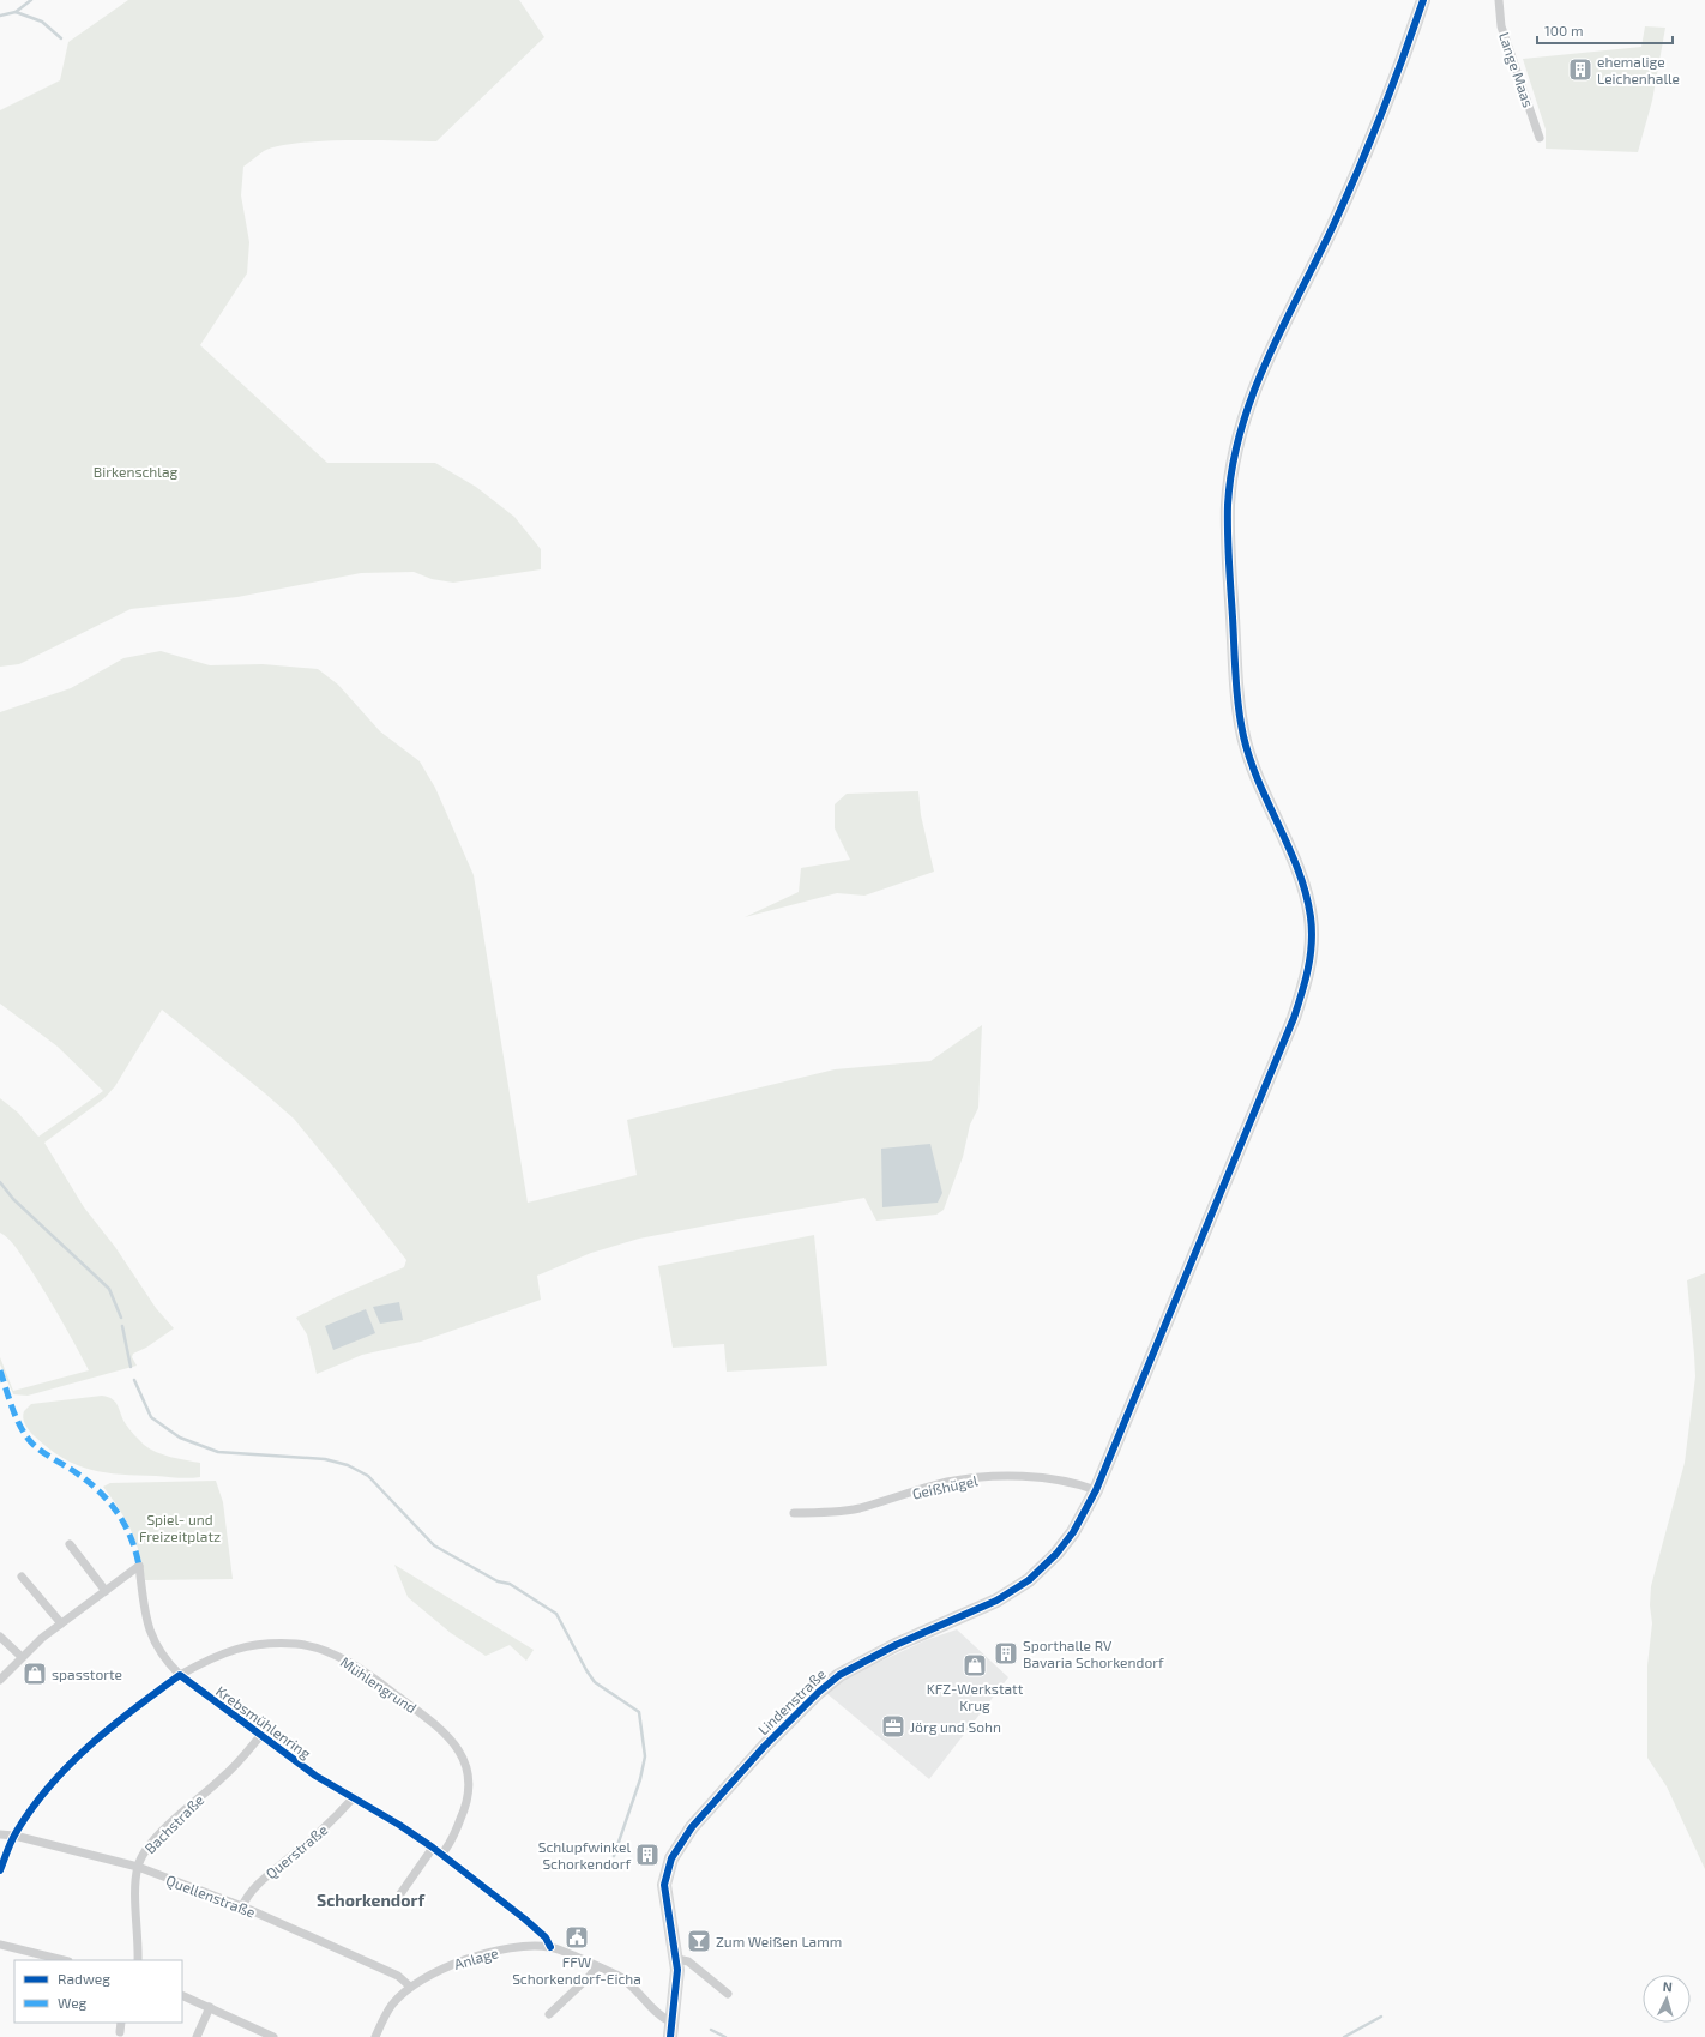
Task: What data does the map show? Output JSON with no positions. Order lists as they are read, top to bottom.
{
  "streets": {
    "street": [
      "Lange Maas",
      "Geißhügel",
      "Mühlengrund",
      "Lindenstraße",
      "Krebsmühlenring",
      "Bachstraße",
      "Querstraße",
      "Quellenstraße",
      "Anlage"
    ]
  },
  "crossings": [
    ["Geißhügel", "Lindenstraße"],
    ["Mühlengrund", "Krebsmühlenring"],
    ["Lindenstraße", "Anlage"],
    ["Krebsmühlenring", "Bachstraße"],
    ["Krebsmühlenring", "Querstraße"],
    ["Krebsmühlenring", "Anlage"],
    ["Bachstraße", "Quellenstraße"],
    ["Querstraße", "Quellenstraße"],
    ["Quellenstraße", "Anlage"]
  ],
  "districts": ["Schorkendorf"],
  "parks": ["Birkenschlag", "Spiel- und Freizeitplatz"],
  "places": {
    "building": ["ehemalige Leichenhalle", "Sporthalle RV Bavaria Schorkendorf", "Schlupfwinkel Schorkendorf"],
    "shop": ["KFZ-Werkstatt Krug", "spasstorte"],
    "office": ["Jörg und Sohn"],
    "public building": ["FFW Schorkendorf-Eicha"],
    "bar": ["Zum Weißen Lamm"]
  },
  "legend": ["Radweg", "Weg"],
  "scale_bar": "100 m",
  "north": "top"
}
